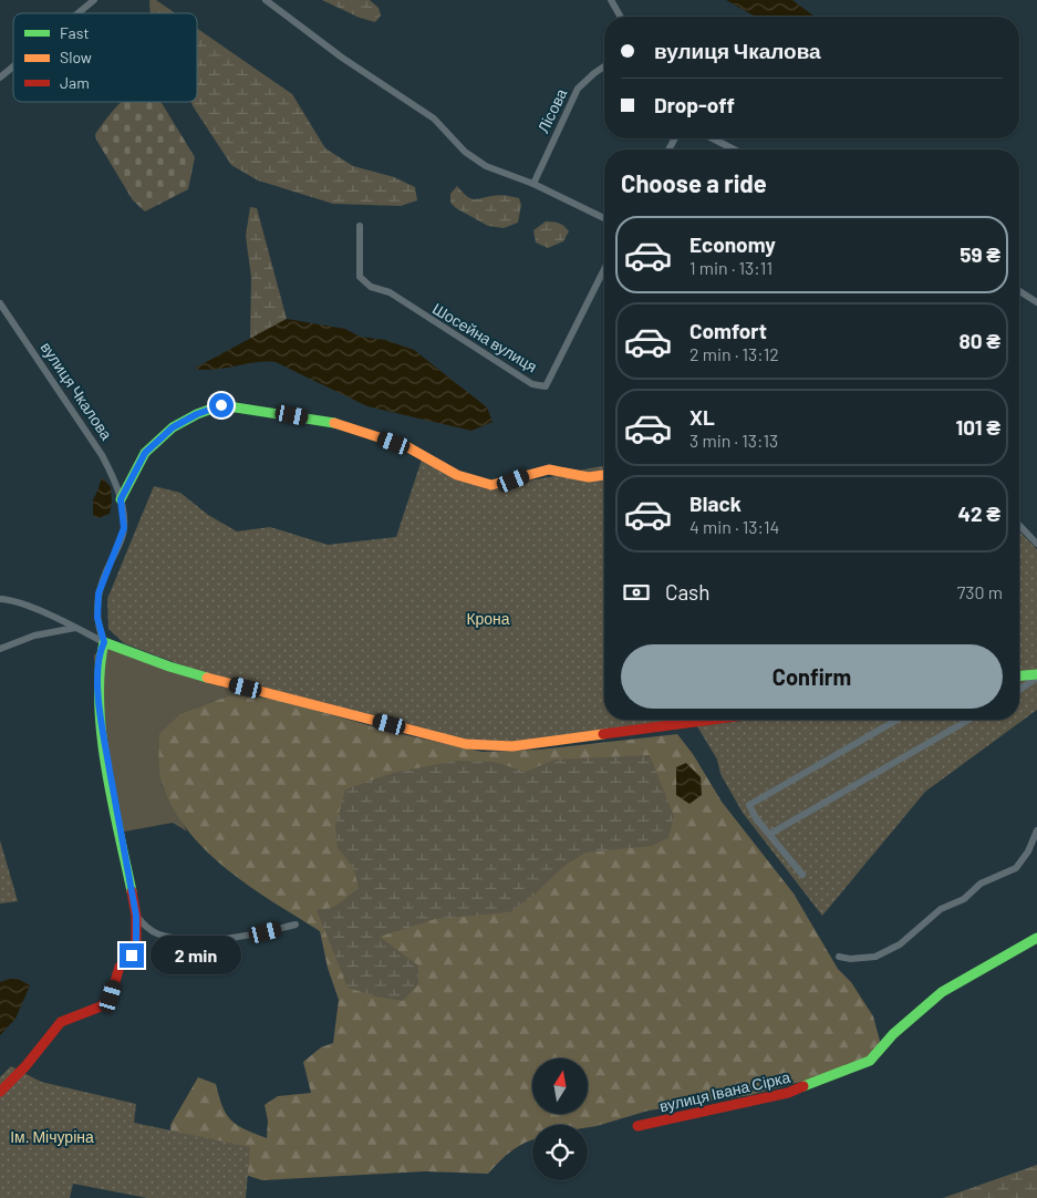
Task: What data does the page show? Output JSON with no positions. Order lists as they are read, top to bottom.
{
  "streets": {
    "street": [
      "Лісова",
      "Шосейна вулиця",
      "вулиця Чкалова",
      "вулиця Івана Сірка"
    ]
  },
  "parks": ["Крона", "Ім. Мічуріна"],
  "legend": ["Fast", "Slow", "Jam"],
  "north": "top",
  "page": {
    "banner": ["вулиця Чкалова", "Drop-off"],
    "heading": "Choose a ride",
    "list": [
      {
        "name": "Economy",
        "note": "1 min · 13:11",
        "value": "59 ₴"
      },
      {
        "name": "Comfort",
        "note": "2 min · 13:12",
        "value": "80 ₴"
      },
      {
        "name": "XL",
        "note": "3 min · 13:13",
        "value": "101 ₴"
      },
      {
        "name": "Black",
        "note": "4 min · 13:14",
        "value": "42 ₴"
      }
    ],
    "pay": ["Cash", "730 m"],
    "buttons": "Confirm",
    "bubble": "2 min"
  }
}
